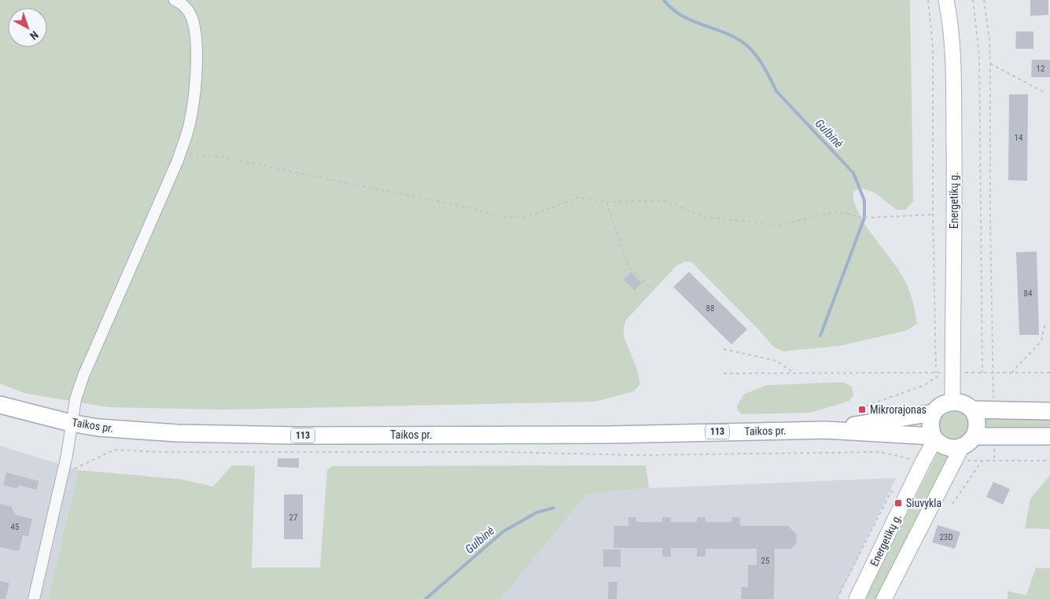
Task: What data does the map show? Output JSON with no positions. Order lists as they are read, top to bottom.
{
  "streets": {
    "main road": ["Taikos pr.", "113"],
    "street": ["Energetikų g."]
  },
  "crossings": [
    ["Energetikų g.", "Taikos pr."]
  ],
  "water": ["Gulbinė"],
  "places": {
    "transit": ["Mikrorajonas", "Siuvykla"]
  },
  "house_numbers": [
    "12",
    "14",
    "84",
    "88",
    "27",
    "45",
    "23D",
    "25"
  ],
  "north": "bottom right"
}
